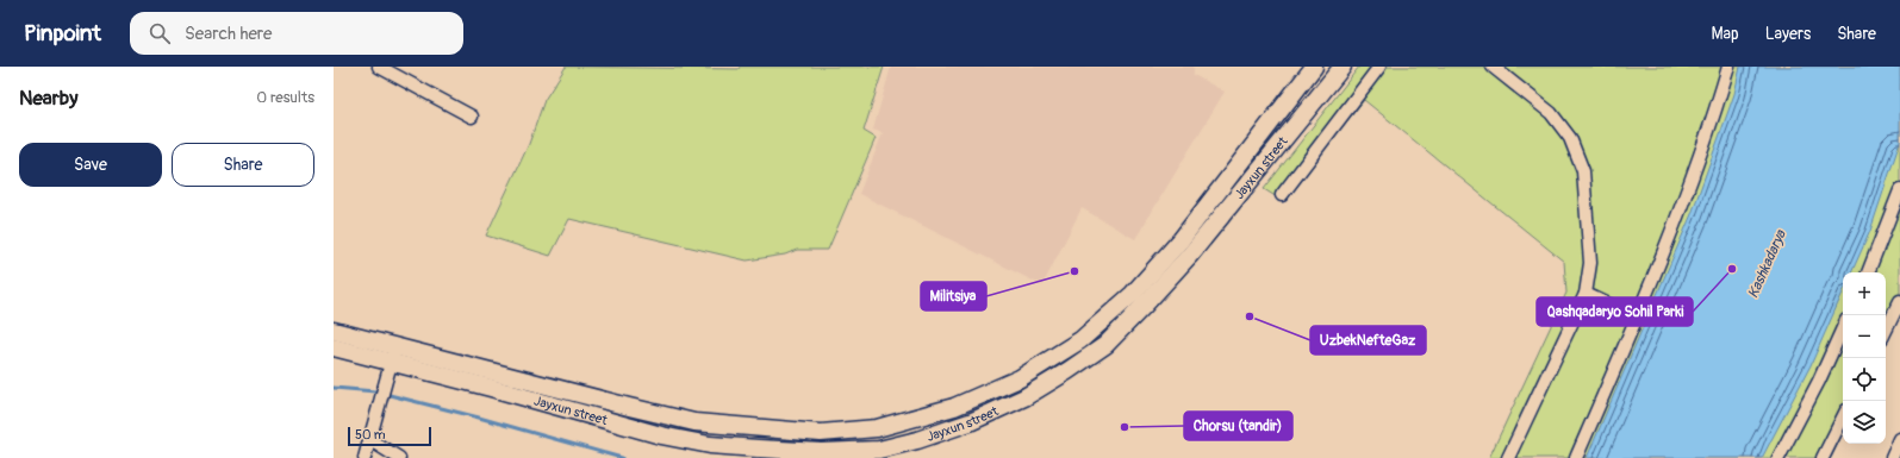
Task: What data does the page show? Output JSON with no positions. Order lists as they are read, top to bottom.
{
  "streets": {
    "highway": ["Jayxun street"]
  },
  "water": ["Kashkadarya"],
  "places": [
    "Qashqadaryo Sohil Parki",
    "Militsiya",
    "UzbekNefteGaz",
    "Chorsu (tandir)"
  ],
  "scale_bar": "50 m",
  "page": {
    "header": "Pinpoint",
    "search": "Search here",
    "nav": ["Map", "Layers", "Share"],
    "heading": ["Nearby", "0 results"],
    "buttons": ["Save", "Share"],
    "map_buttons": ["+", "−"],
    "scale": "50 m"
  }
}
